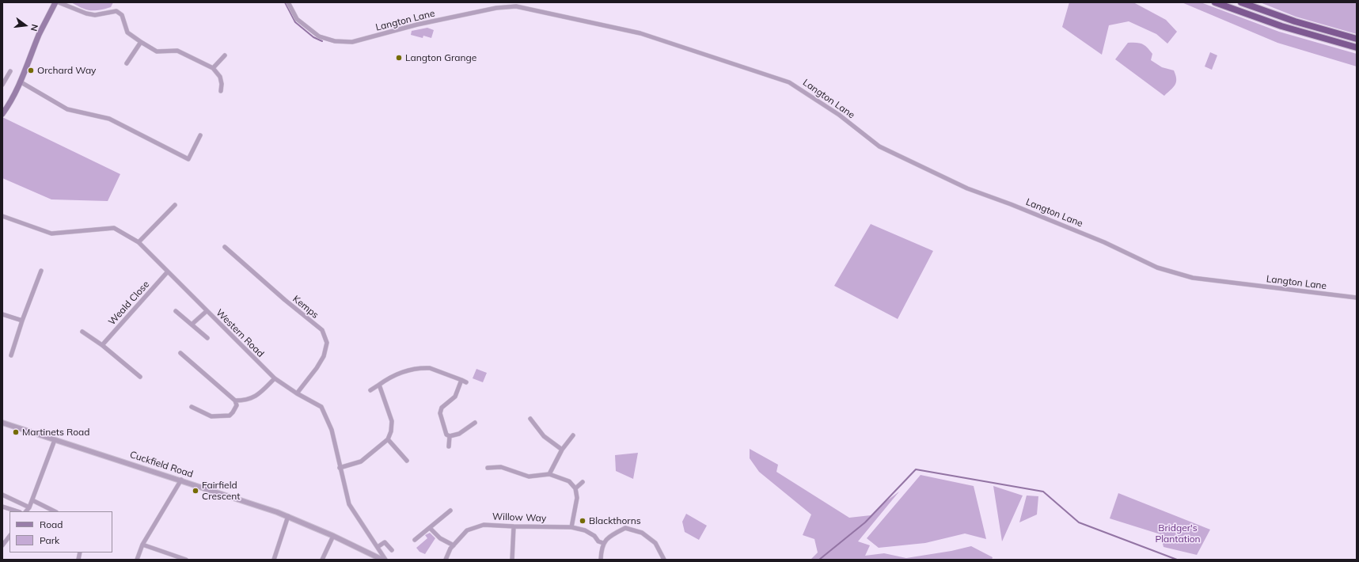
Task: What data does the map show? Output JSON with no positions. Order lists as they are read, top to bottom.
{
  "streets": {
    "street": [
      "Langton Lane",
      "Weald Close",
      "Kemps",
      "Western Road",
      "Cuckfield Road",
      "Willow Way"
    ]
  },
  "crossings": [
    ["Weald Close", "Western Road"],
    ["Kemps", "Western Road"]
  ],
  "parks": ["Bridger's Plantation"],
  "places": [
    "Langton Grange",
    "Orchard Way",
    "Martinets Road",
    "Fairfield Crescent",
    "Blackthorns"
  ],
  "legend": ["Road", "Park"],
  "north": "right"
}
